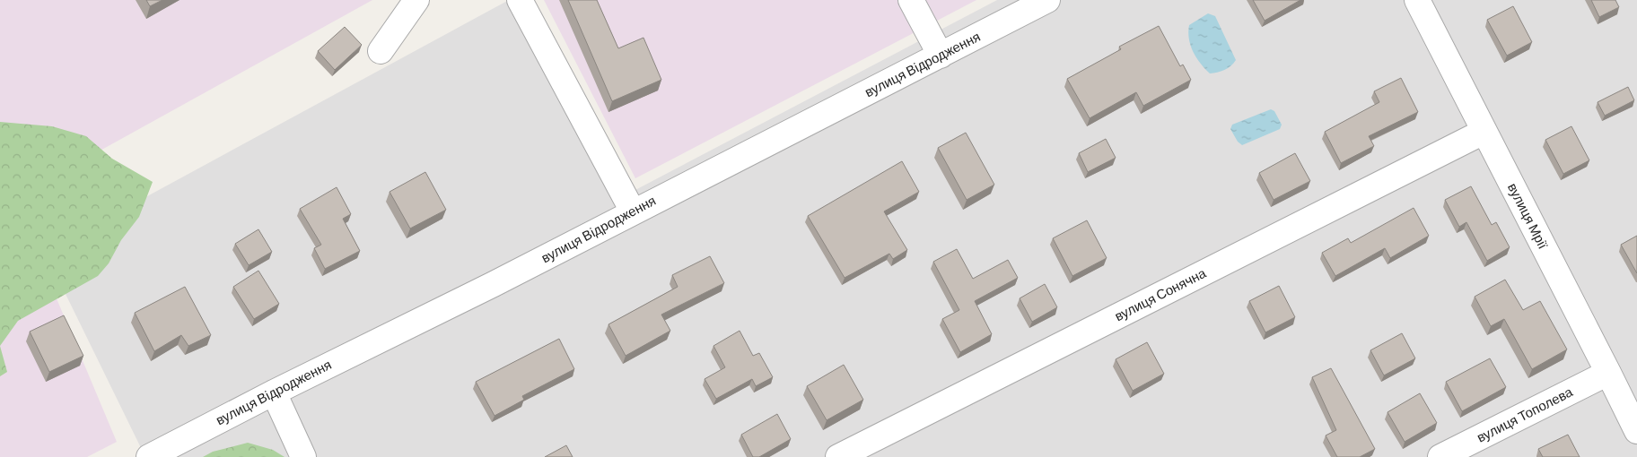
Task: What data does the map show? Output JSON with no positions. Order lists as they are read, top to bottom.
{
  "streets": {
    "street": [
      "вулиця Відродження",
      "вулиця Мрії",
      "вулиця Сонячна",
      "вулиця Тополева"
    ]
  },
  "crossings": [
    ["вулиця Мрії", "вулиця Сонячна"],
    ["вулиця Мрії", "вулиця Тополева"]
  ]
}
